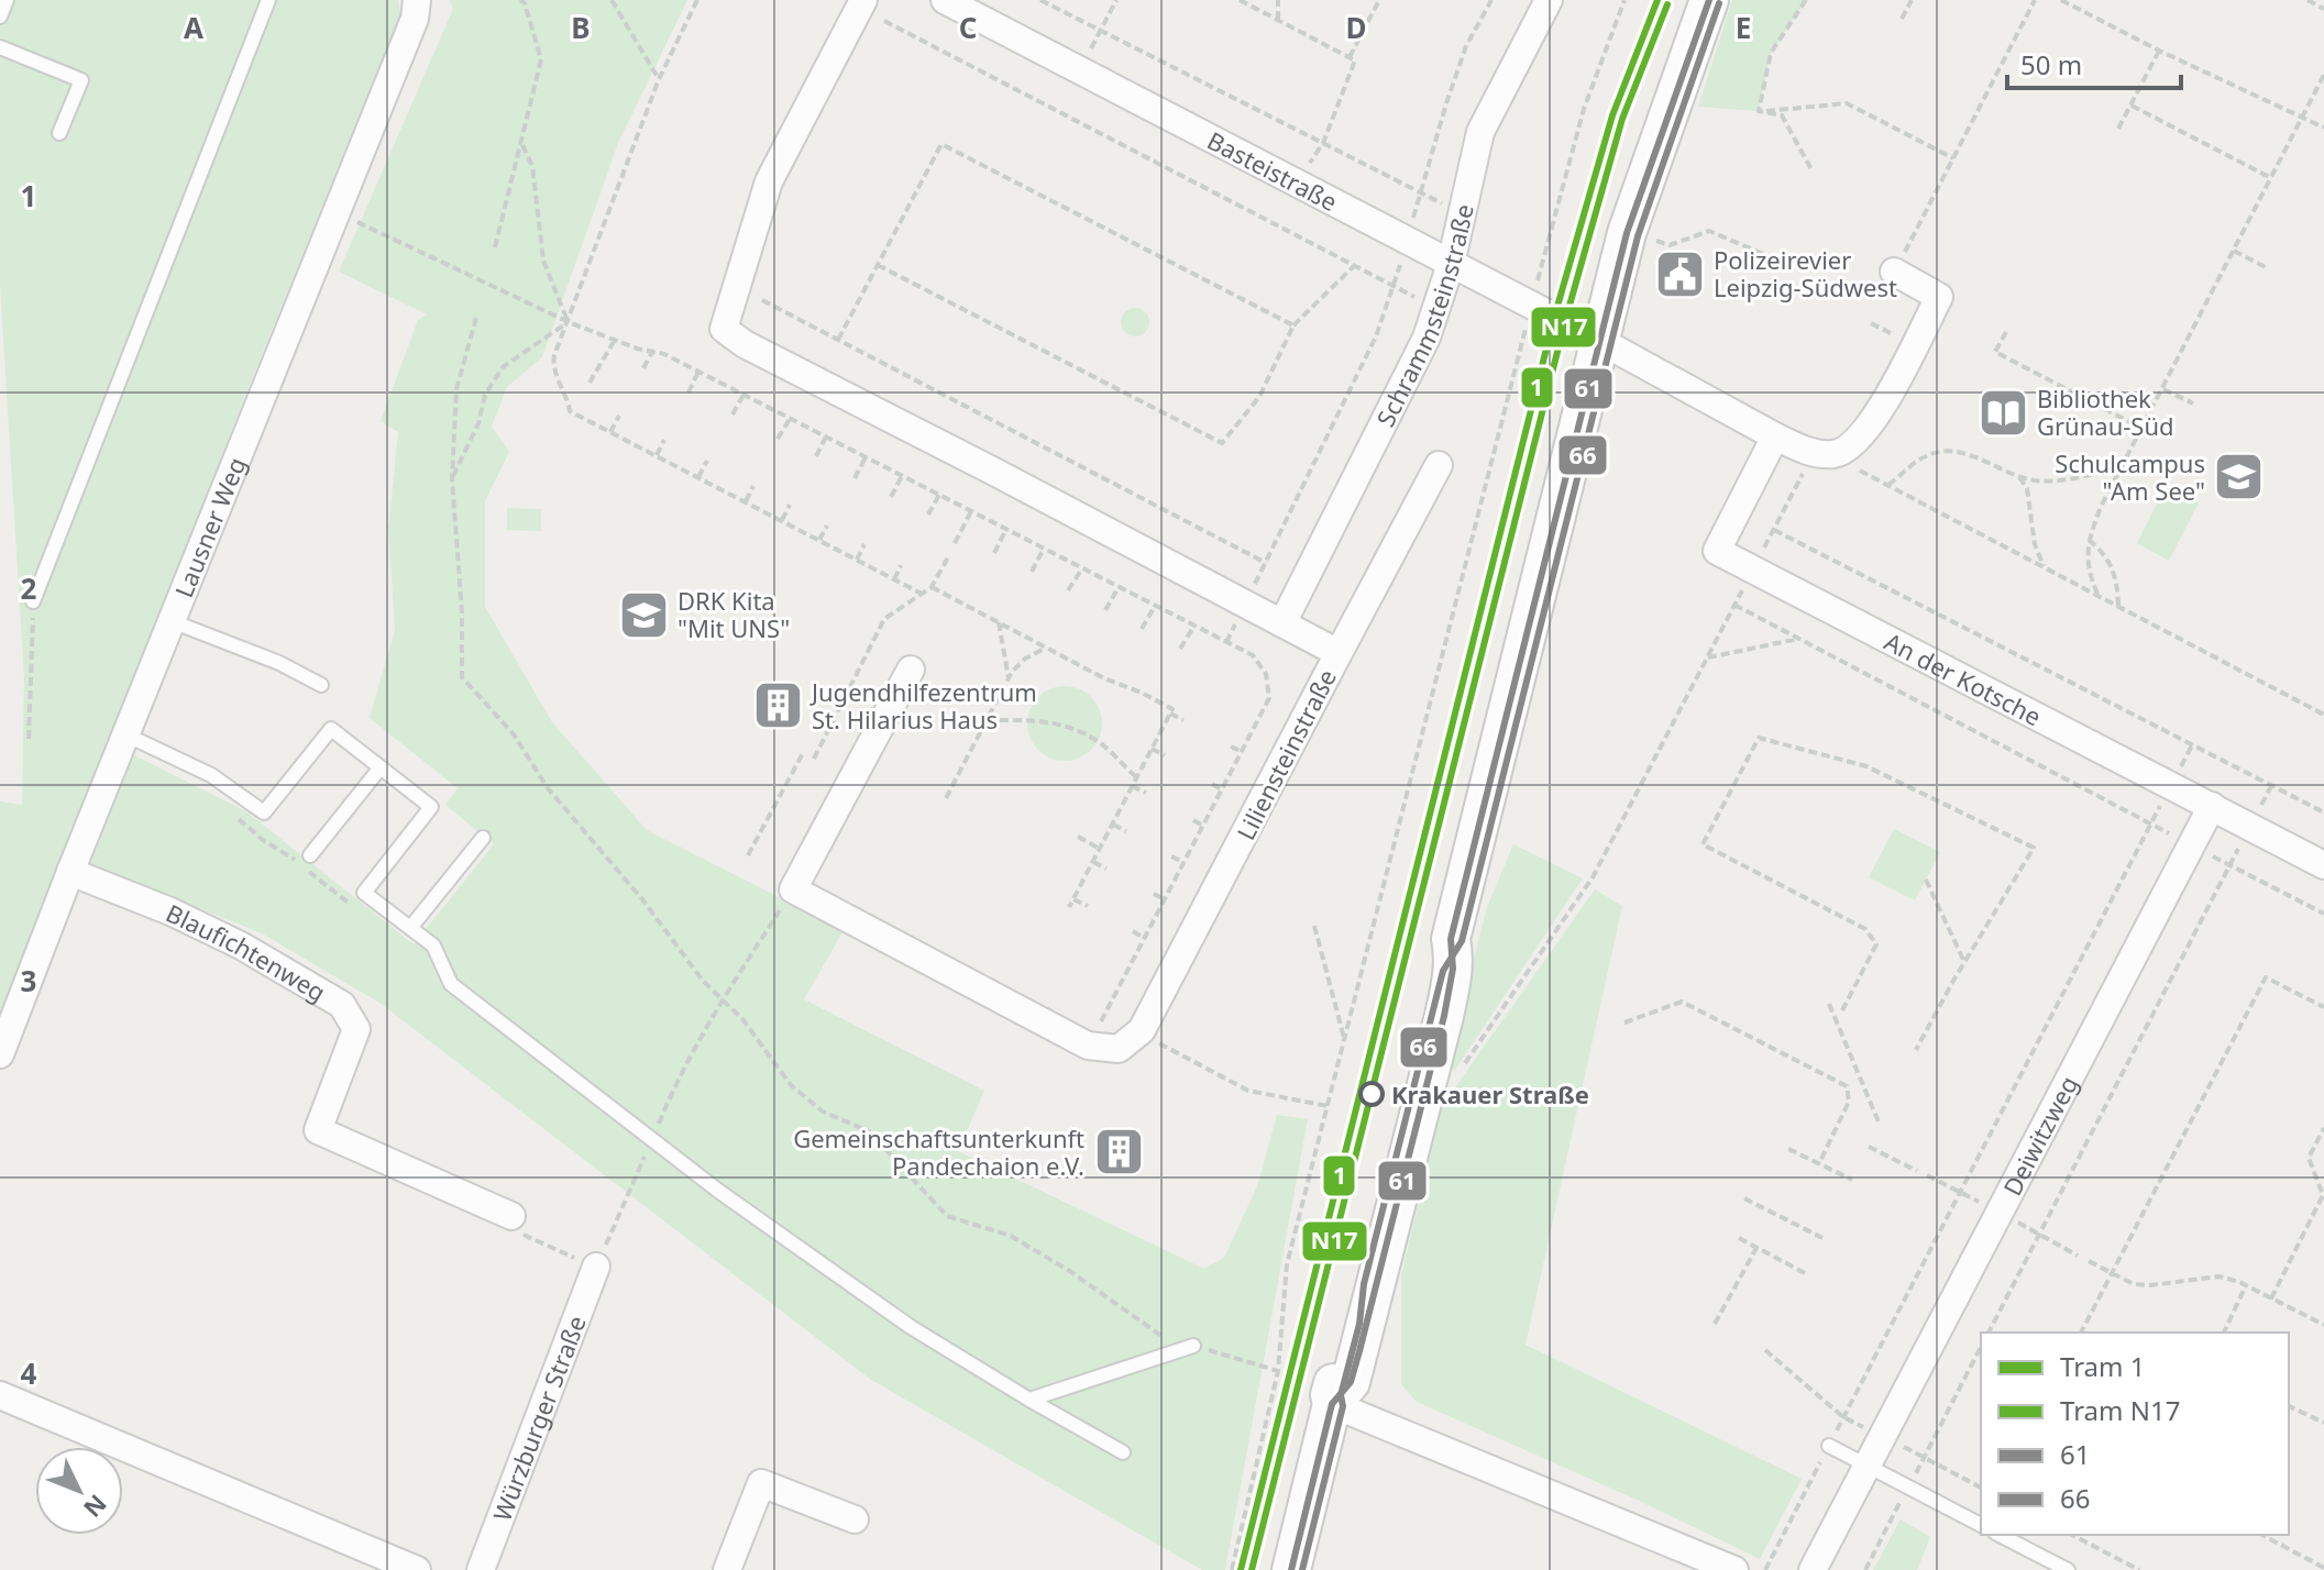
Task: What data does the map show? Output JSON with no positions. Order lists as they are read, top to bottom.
{
  "streets": {
    "street": [
      "Basteistraße",
      "Schrammsteinstraße",
      "Lausner Weg",
      "An der Kotsche",
      "Liliensteinstraße",
      "Blaufichtenweg",
      "Deiwitzweg",
      "Würzburger Straße"
    ]
  },
  "crossings": [
    ["Basteistraße", "Schrammsteinstraße"],
    ["Schrammsteinstraße", "Liliensteinstraße"],
    ["Lausner Weg", "Blaufichtenweg"],
    ["An der Kotsche", "Deiwitzweg"]
  ],
  "places": {
    "public building": ["Polizeirevier Leipzig-Südwest"],
    "library": ["Bibliothek Grünau-Süd"],
    "school or university": ["Schulcampus \"Am See\"", "DRK Kita \"Mit UNS\""],
    "building": ["Jugendhilfezentrum St. Hilarius Haus", "Gemeinschaftsunterkunft Pandechaion e.V."],
    "other": ["Krakauer Straße"]
  },
  "lines": [
    "tram line 1",
    "transit line 61",
    "transit line 66",
    "tram line N17"
  ],
  "legend": [
    "Tram 1",
    "Tram N17",
    "61",
    "66"
  ],
  "scale_bar": "50 m",
  "north": "bottom right",
  "grid": {
    "columns": [
      "A",
      "B",
      "C",
      "D",
      "E"
    ],
    "rows": [
      "1",
      "2",
      "3",
      "4"
    ]
  }
}
